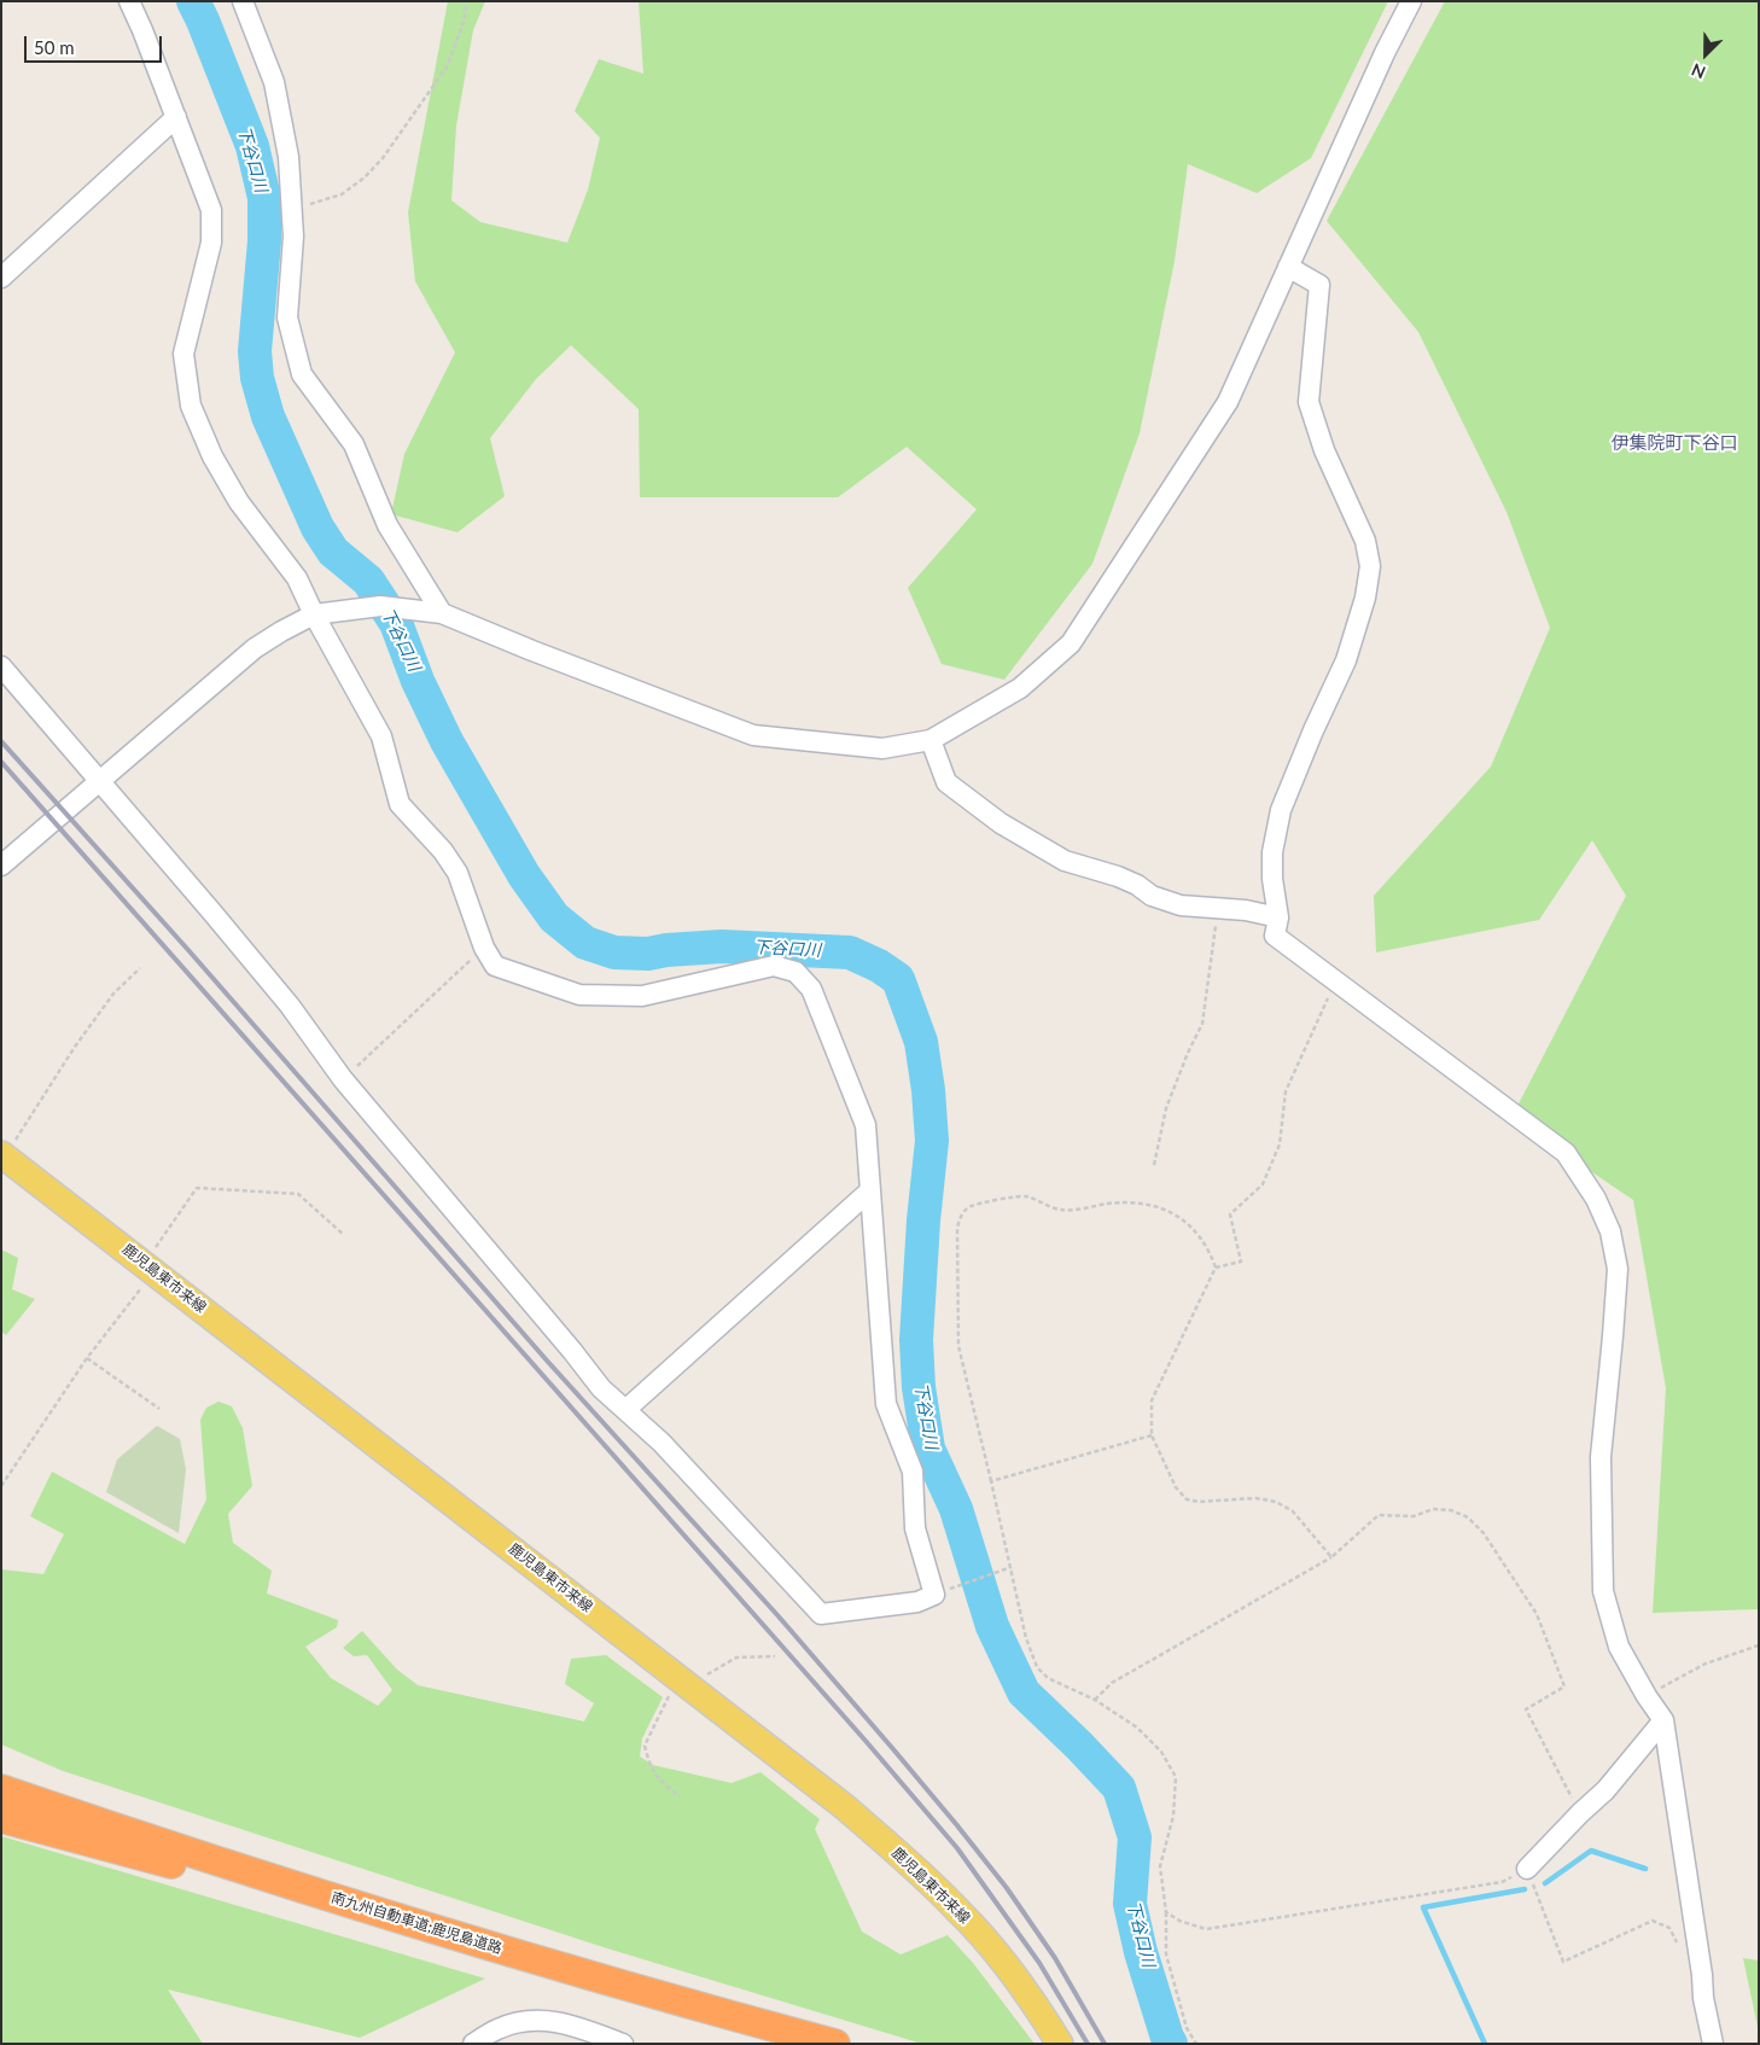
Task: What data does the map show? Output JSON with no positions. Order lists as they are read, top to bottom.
{
  "streets": {
    "highway": ["南九州自動車道;鹿児島道路"],
    "main road": ["鹿児島東市来線"]
  },
  "districts": ["伊集院町下谷口"],
  "water": ["下谷口川"],
  "scale_bar": "50 m",
  "north": "bottom left"
}
